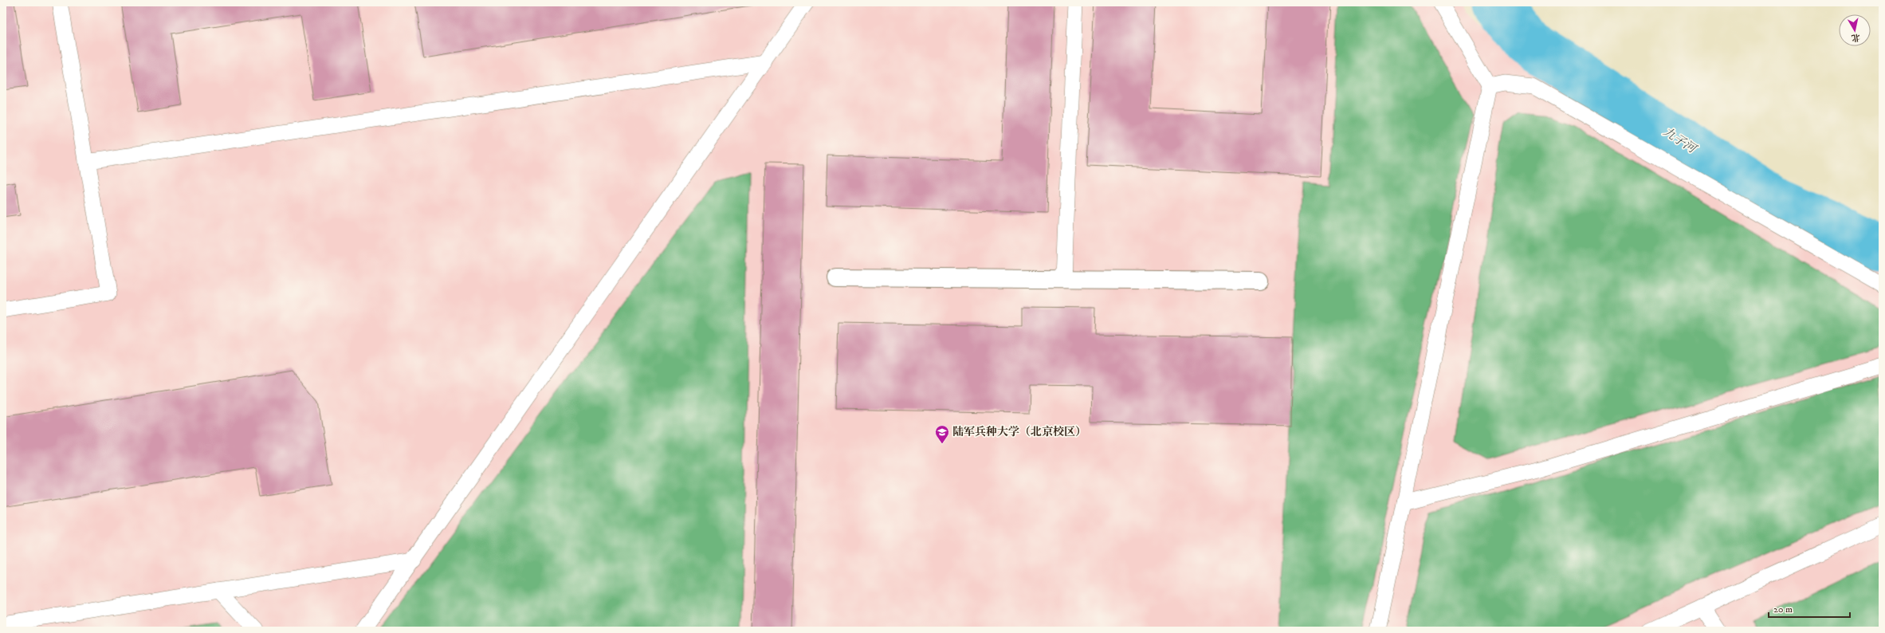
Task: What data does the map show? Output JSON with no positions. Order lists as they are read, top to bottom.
{
  "water": ["九子河"],
  "places": {
    "school or university": ["陆军兵种大学（北京校区）"]
  },
  "scale_bar": "20 m",
  "north": "bottom"
}
